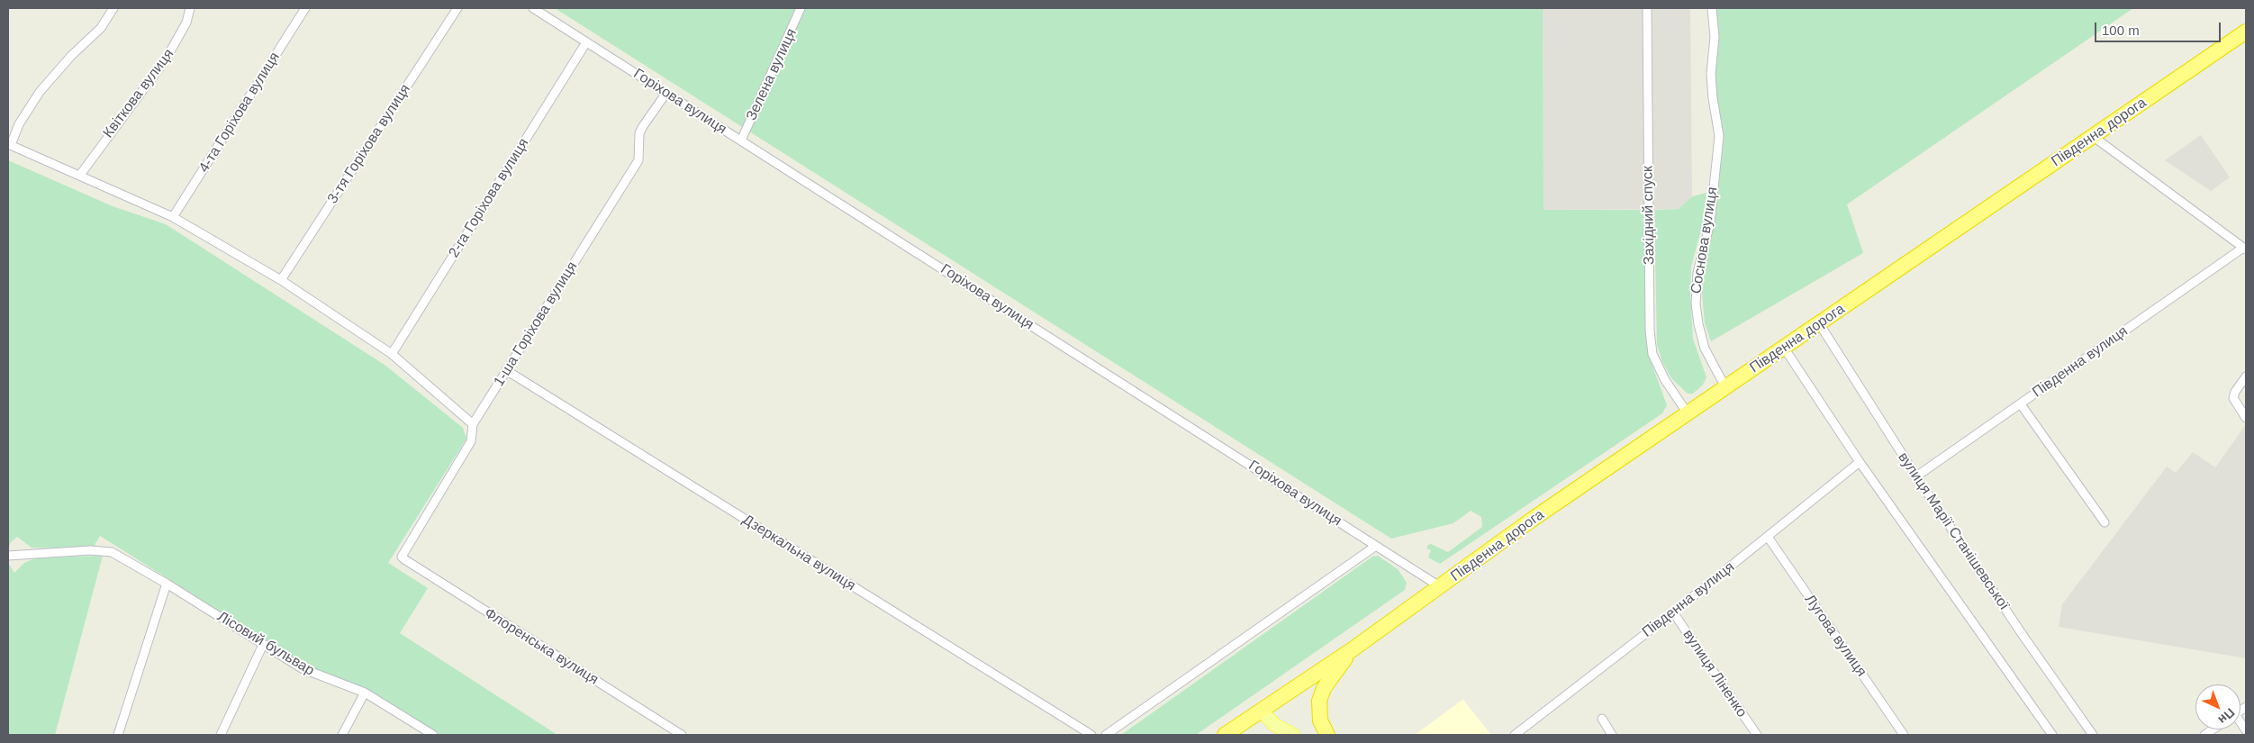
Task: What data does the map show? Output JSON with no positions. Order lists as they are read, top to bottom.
{
  "streets": {
    "highway": ["Південна дорога"],
    "street": [
      "Зелена вулиця",
      "Квіткова вулиця",
      "Горіхова вулиця",
      "4-та Горіхова вулиця",
      "3-тя Горіхова вулиця",
      "2-га Горіхова вулиця",
      "Західний спуск",
      "Соснова вулиця",
      "1-ша Горіхова вулиця",
      "Південна вулиця",
      "вулиця Марії Станішевської",
      "Дзеркальна вулиця",
      "Лугова вулиця",
      "Лісовий бульвар",
      "Флоренська вулиця",
      "вулиця Ліненко"
    ]
  },
  "crossings": [
    ["Зелена вулиця", "Горіхова вулиця"],
    ["Горіхова вулиця", "Південна дорога"],
    ["Горіхова вулиця", "2-га Горіхова вулиця"],
    ["Горіхова вулиця", "1-ша Горіхова вулиця"],
    ["Південна дорога", "Західний спуск"],
    ["Південна дорога", "Соснова вулиця"],
    ["Південна дорога", "вулиця Марії Станішевської"],
    ["1-ша Горіхова вулиця", "Дзеркальна вулиця"],
    ["1-ша Горіхова вулиця", "Флоренська вулиця"],
    ["Південна вулиця", "вулиця Марії Станішевської"],
    ["Південна вулиця", "Лугова вулиця"],
    ["Південна вулиця", "вулиця Ліненко"]
  ],
  "scale_bar": "100 m",
  "north": "bottom right"
}
